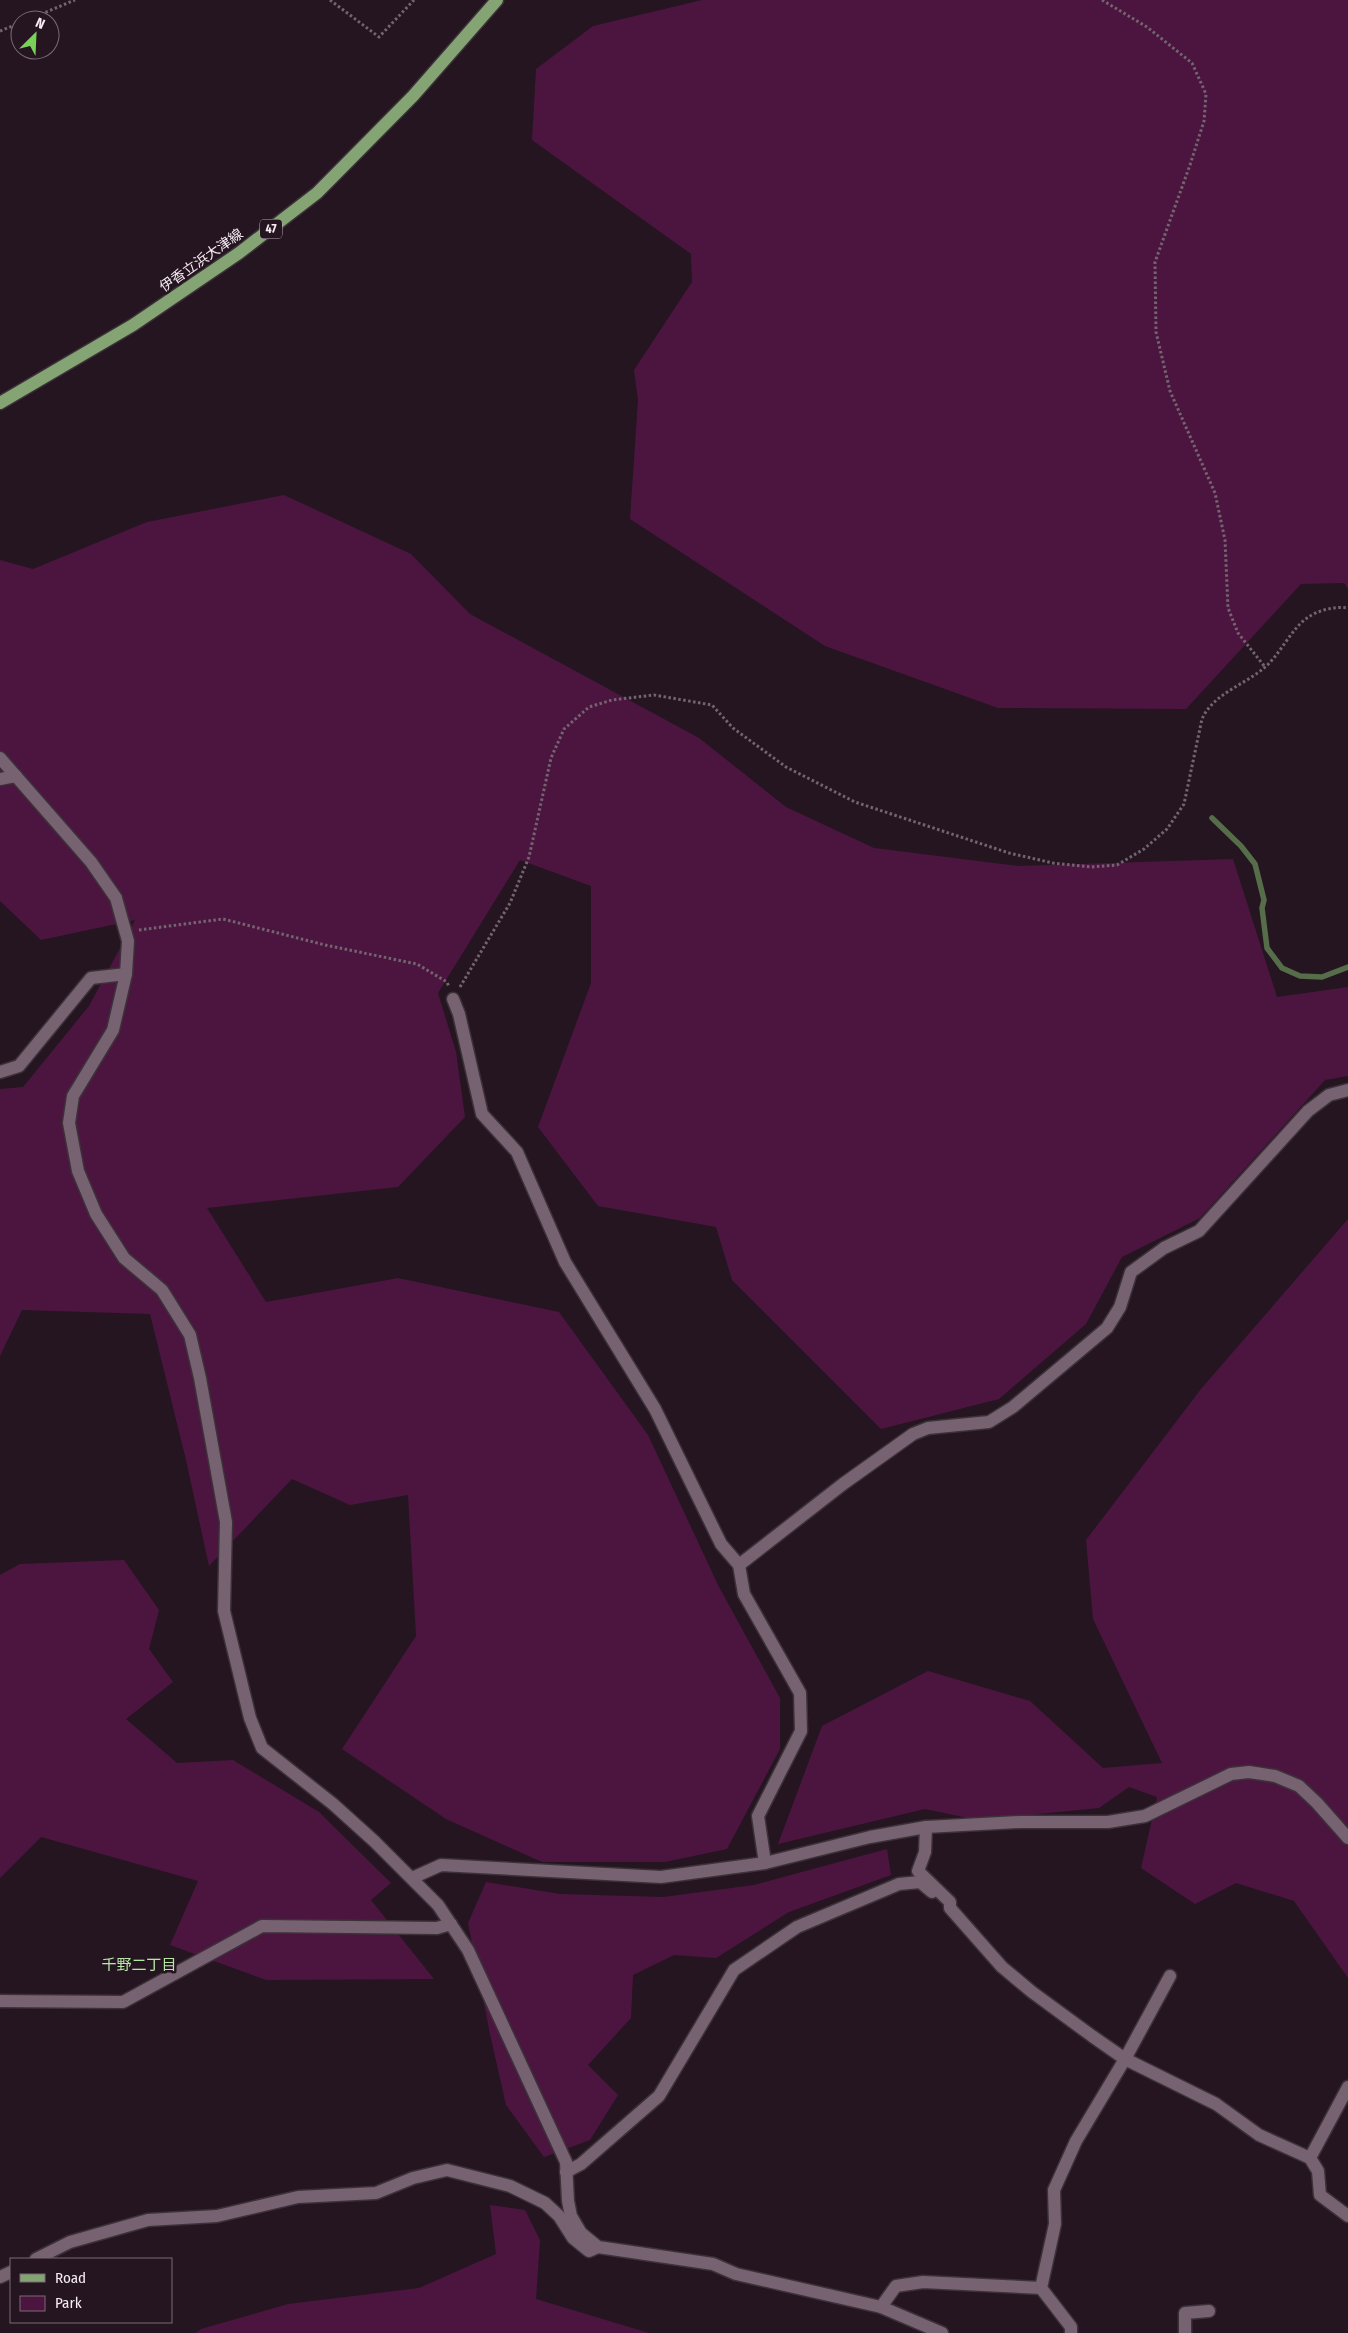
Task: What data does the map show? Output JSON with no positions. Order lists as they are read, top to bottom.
{
  "streets": {
    "main road": ["47", "伊香立浜大津線"]
  },
  "districts": ["千野二丁目"],
  "legend": ["Road", "Park"],
  "north": "top right"
}
